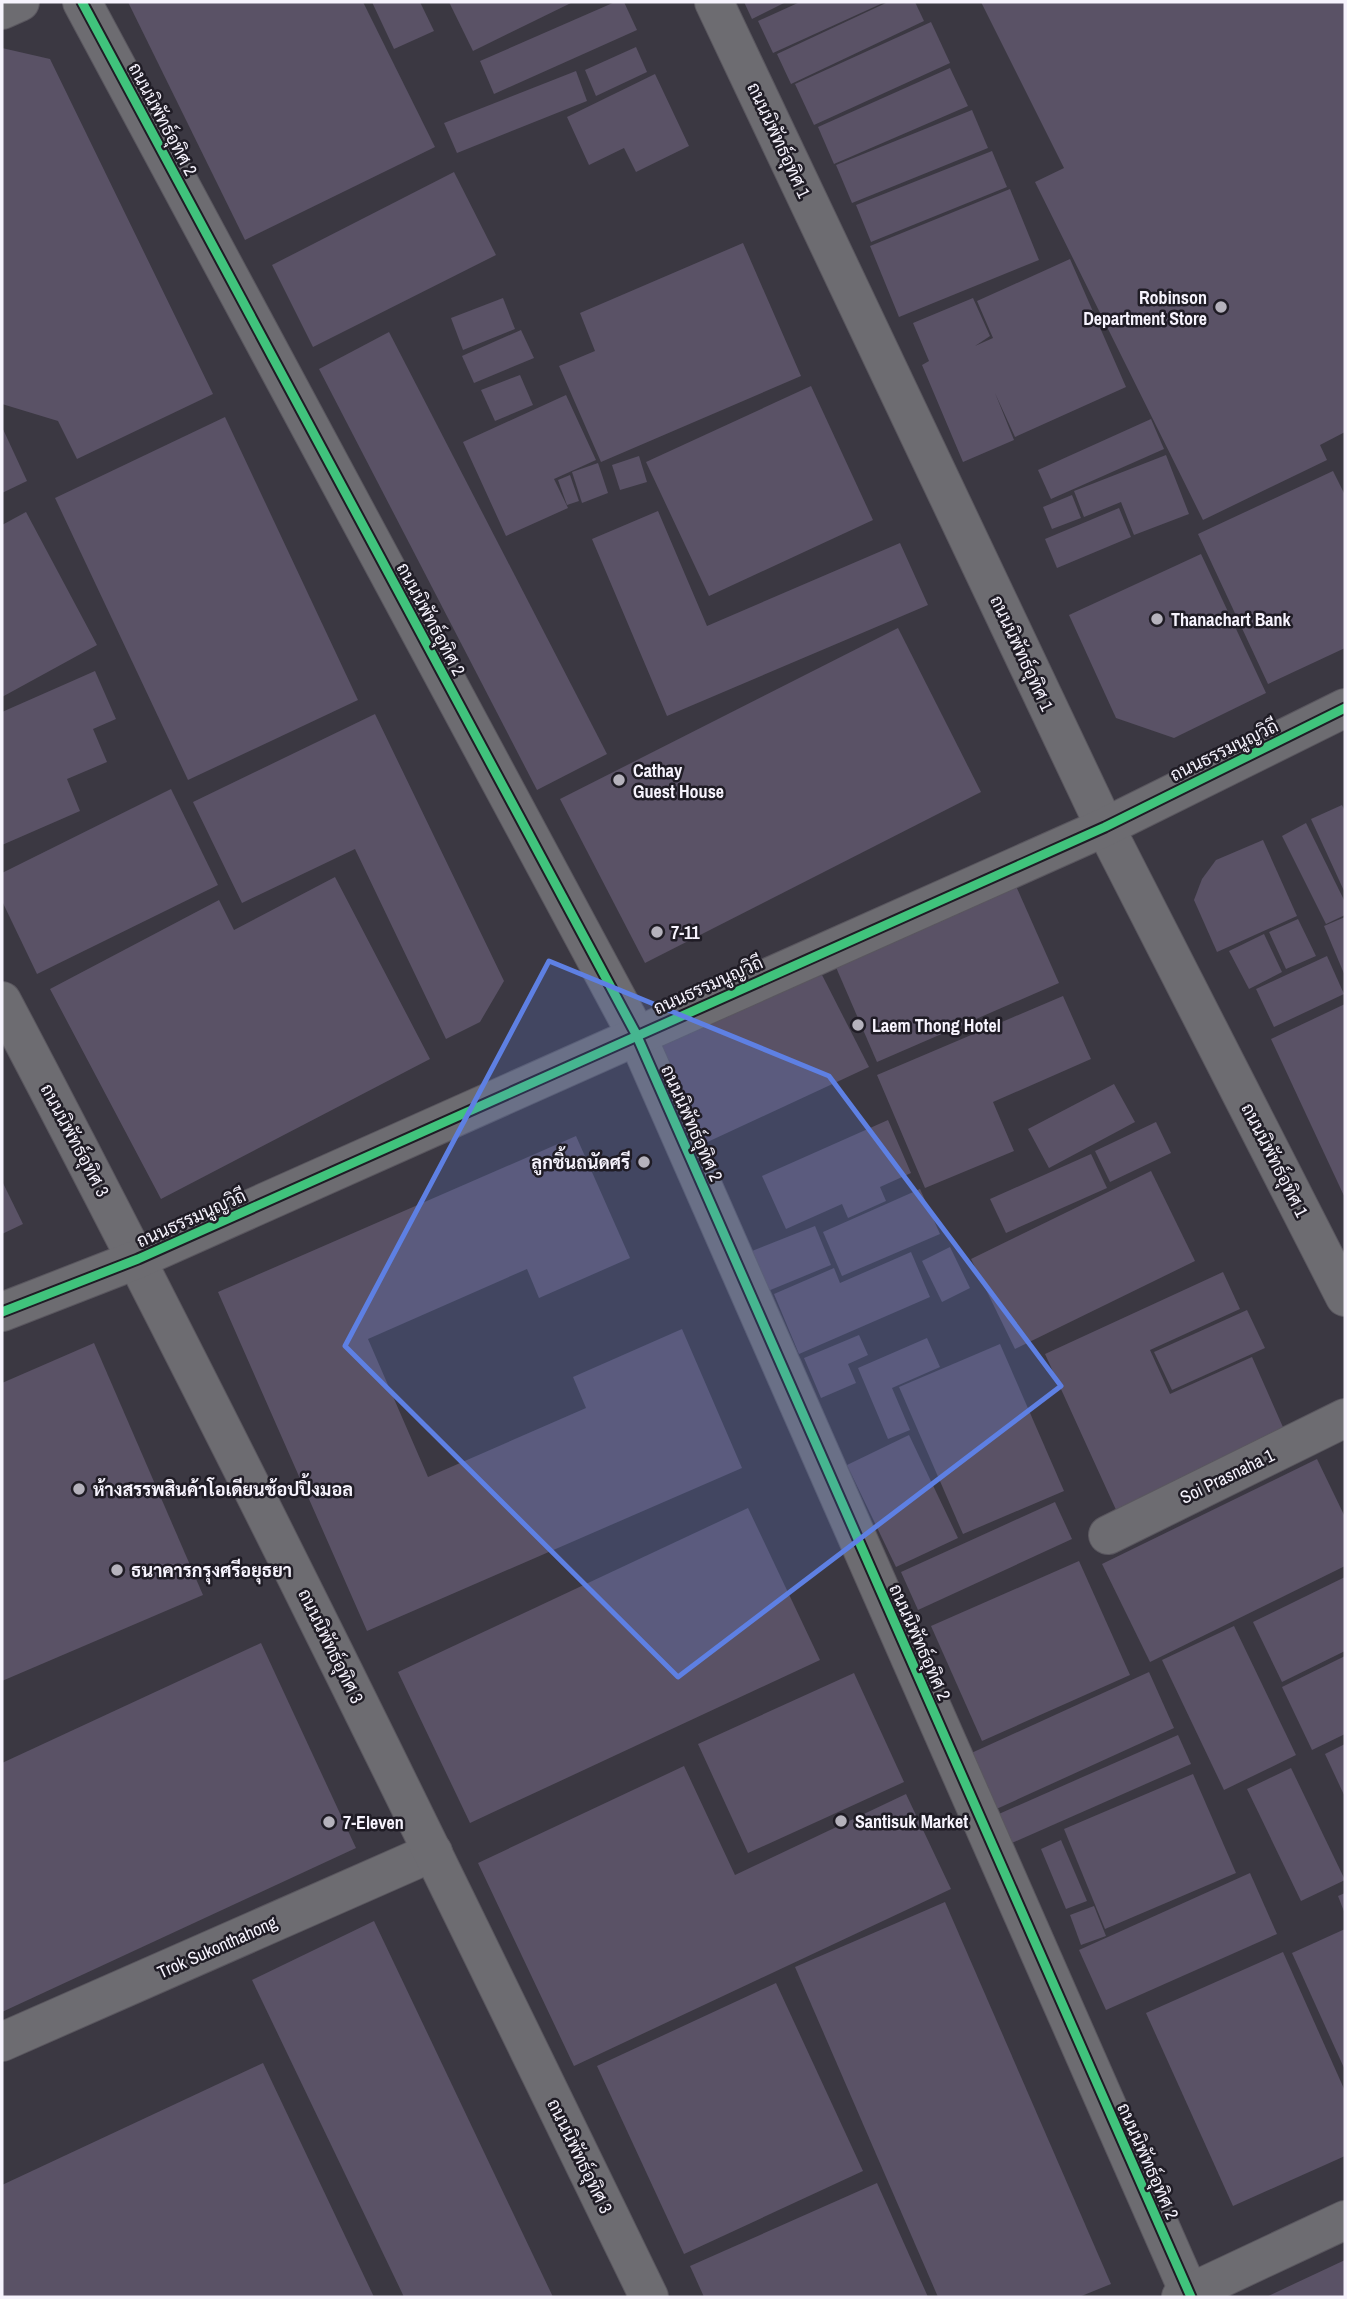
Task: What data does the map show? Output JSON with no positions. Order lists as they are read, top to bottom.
{
  "streets": {
    "street": [
      "ถนนนิพัทธ์อุทิศ 2",
      "ถนนนิพัทธ์อุทิศ 1",
      "ถนนธรรมนูญวิถี",
      "ถนนนิพัทธ์อุทิศ 3",
      "Soi Prasnaha 1",
      "Trok Sukonthahong"
    ]
  },
  "crossings": [
    ["ถนนนิพัทธ์อุทิศ 2", "ถนนธรรมนูญวิถี"],
    ["ถนนนิพัทธ์อุทิศ 1", "ถนนธรรมนูญวิถี"],
    ["ถนนธรรมนูญวิถี", "ถนนนิพัทธ์อุทิศ 3"],
    ["ถนนนิพัทธ์อุทิศ 3", "Trok Sukonthahong"]
  ],
  "places": [
    "Robinson Department Store",
    "Thanachart Bank",
    "Cathay Guest House",
    "7-11",
    "Laem Thong Hotel",
    "ลูกชิ้นถนัดศรี",
    "ห้างสรรพสินค้าโอเดียนช้อปปิ้งมอล",
    "ธนาคารกรุงศรีอยุธยา",
    "Santisuk Market",
    "7-Eleven"
  ]
}
